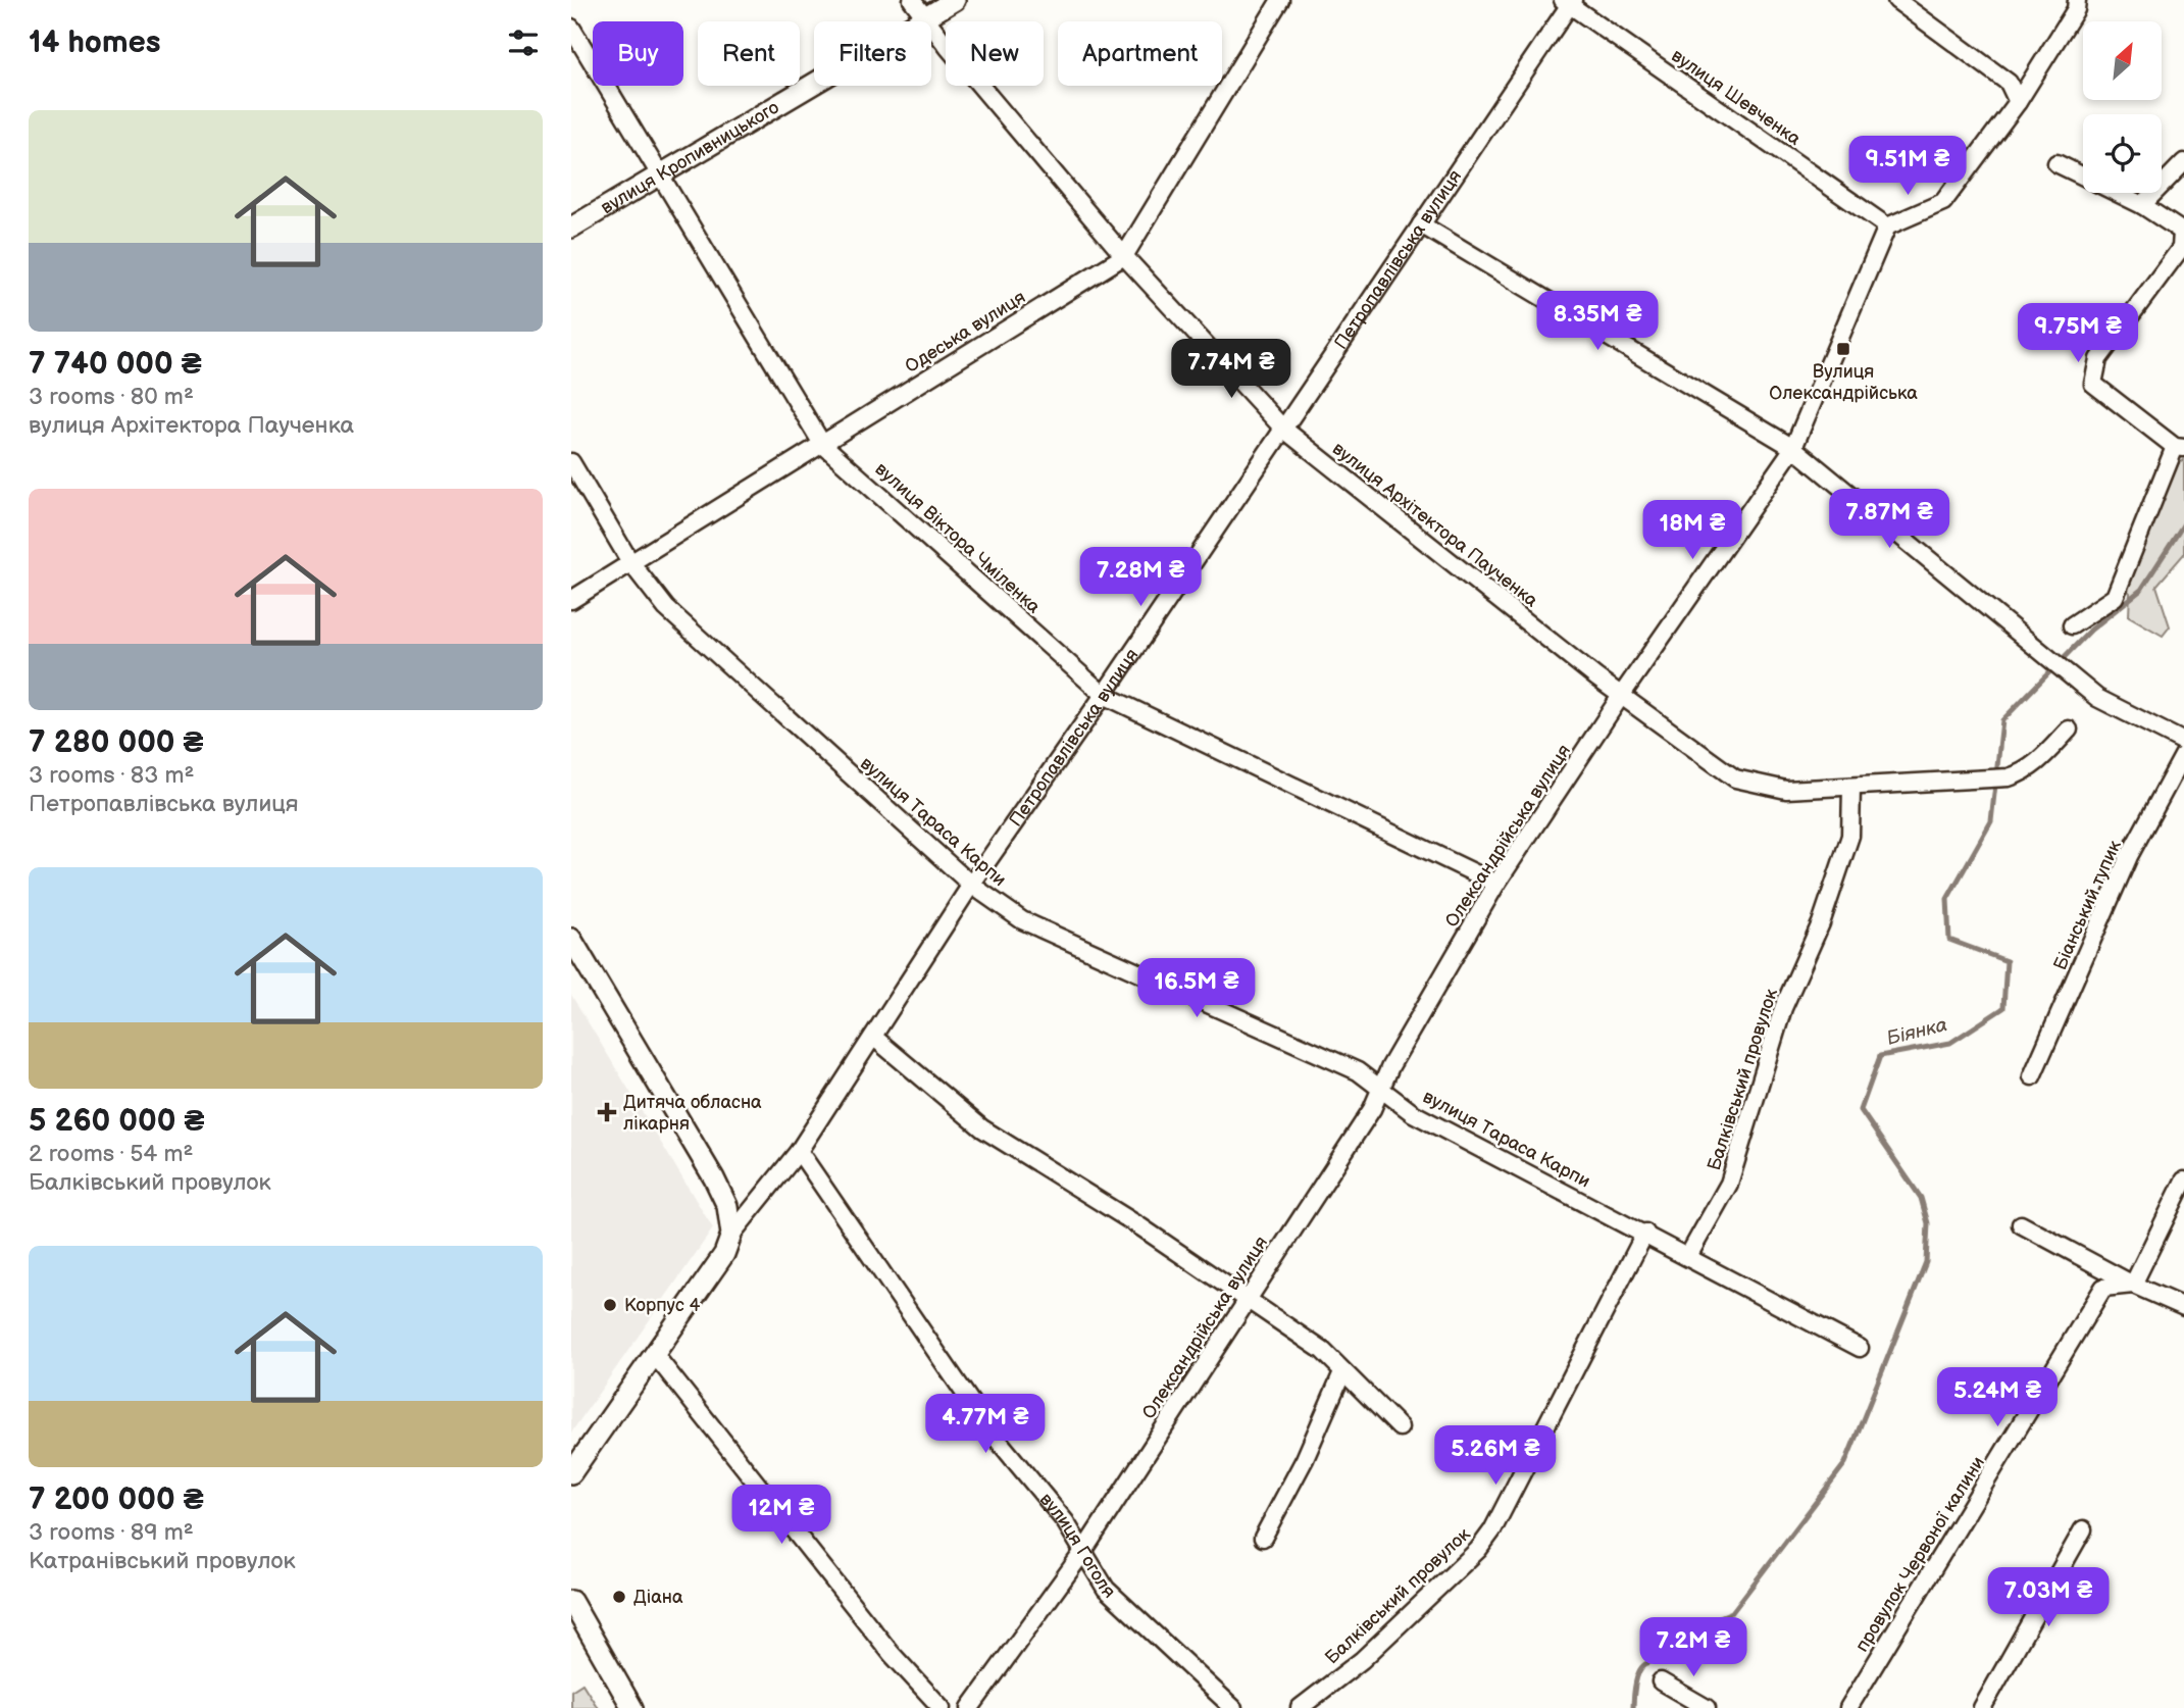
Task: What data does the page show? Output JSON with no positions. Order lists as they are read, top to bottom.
{
  "streets": {
    "main road": ["вулиця Кропивницького", "Петропавлівська вулиця"],
    "street": [
      "вулиця Шевченка",
      "Одеська вулиця",
      "вулиця Архітектора Паученка",
      "вулиця Віктора Чміленка",
      "вулиця Тараса Карпи",
      "Олександрійська вулиця",
      "Біанський тупик",
      "Балківський провулок",
      "вулиця Гоголя",
      "провулок Червоної калини"
    ]
  },
  "crossings": [
    ["вулиця Шевченка", "Петропавлівська вулиця"],
    ["вулиця Шевченка", "Олександрійська вулиця"],
    ["вулиця Кропивницького", "вулиця Архітектора Паученка"],
    ["вулиця Кропивницького", "вулиця Віктора Чміленка"],
    ["Петропавлівська вулиця", "вулиця Архітектора Паученка"],
    ["Петропавлівська вулиця", "вулиця Віктора Чміленка"],
    ["Петропавлівська вулиця", "вулиця Тараса Карпи"],
    ["Петропавлівська вулиця", "вулиця Гоголя"],
    ["Одеська вулиця", "вулиця Архітектора Паученка"],
    ["Одеська вулиця", "вулиця Віктора Чміленка"],
    ["Одеська вулиця", "вулиця Тараса Карпи"],
    ["вулиця Архітектора Паученка", "Олександрійська вулиця"],
    ["вулиця Архітектора Паученка", "Балківський провулок"],
    ["вулиця Віктора Чміленка", "Олександрійська вулиця"],
    ["вулиця Тараса Карпи", "Олександрійська вулиця"],
    ["вулиця Тараса Карпи", "Балківський провулок"],
    ["Олександрійська вулиця", "вулиця Гоголя"]
  ],
  "water": ["Біянка"],
  "places": {
    "transit": ["Вулиця Олександрійська"],
    "health": ["Дитяча обласна лікарня"],
    "other": ["Корпус 4", "Діана"]
  },
  "north": "top right",
  "page": {
    "heading": "14 homes",
    "chip": [
      "Buy",
      "Rent",
      "Filters",
      "New",
      "Apartment"
    ],
    "list": [
      {
        "name": "7 740 000 ₴",
        "note": "3 rooms · 80 m² · вулиця Архітектора Паученка"
      },
      {
        "name": "7 280 000 ₴",
        "note": "3 rooms · 83 m² · Петропавлівська вулиця"
      },
      {
        "name": "5 260 000 ₴",
        "note": "2 rooms · 54 m² · Балківський провулок"
      },
      {
        "name": "7 200 000 ₴",
        "note": "3 rooms · 89 m² · Катранівський провулок"
      }
    ],
    "price": [
      "9.51M ₴",
      "8.35M ₴",
      "9.75M ₴",
      "7.74M ₴",
      "7.87M ₴",
      "18M ₴",
      "7.28M ₴",
      "16.5M ₴",
      "5.24M ₴",
      "4.77M ₴",
      "5.26M ₴",
      "12M ₴",
      "7.03M ₴",
      "7.2M ₴"
    ]
  }
}
